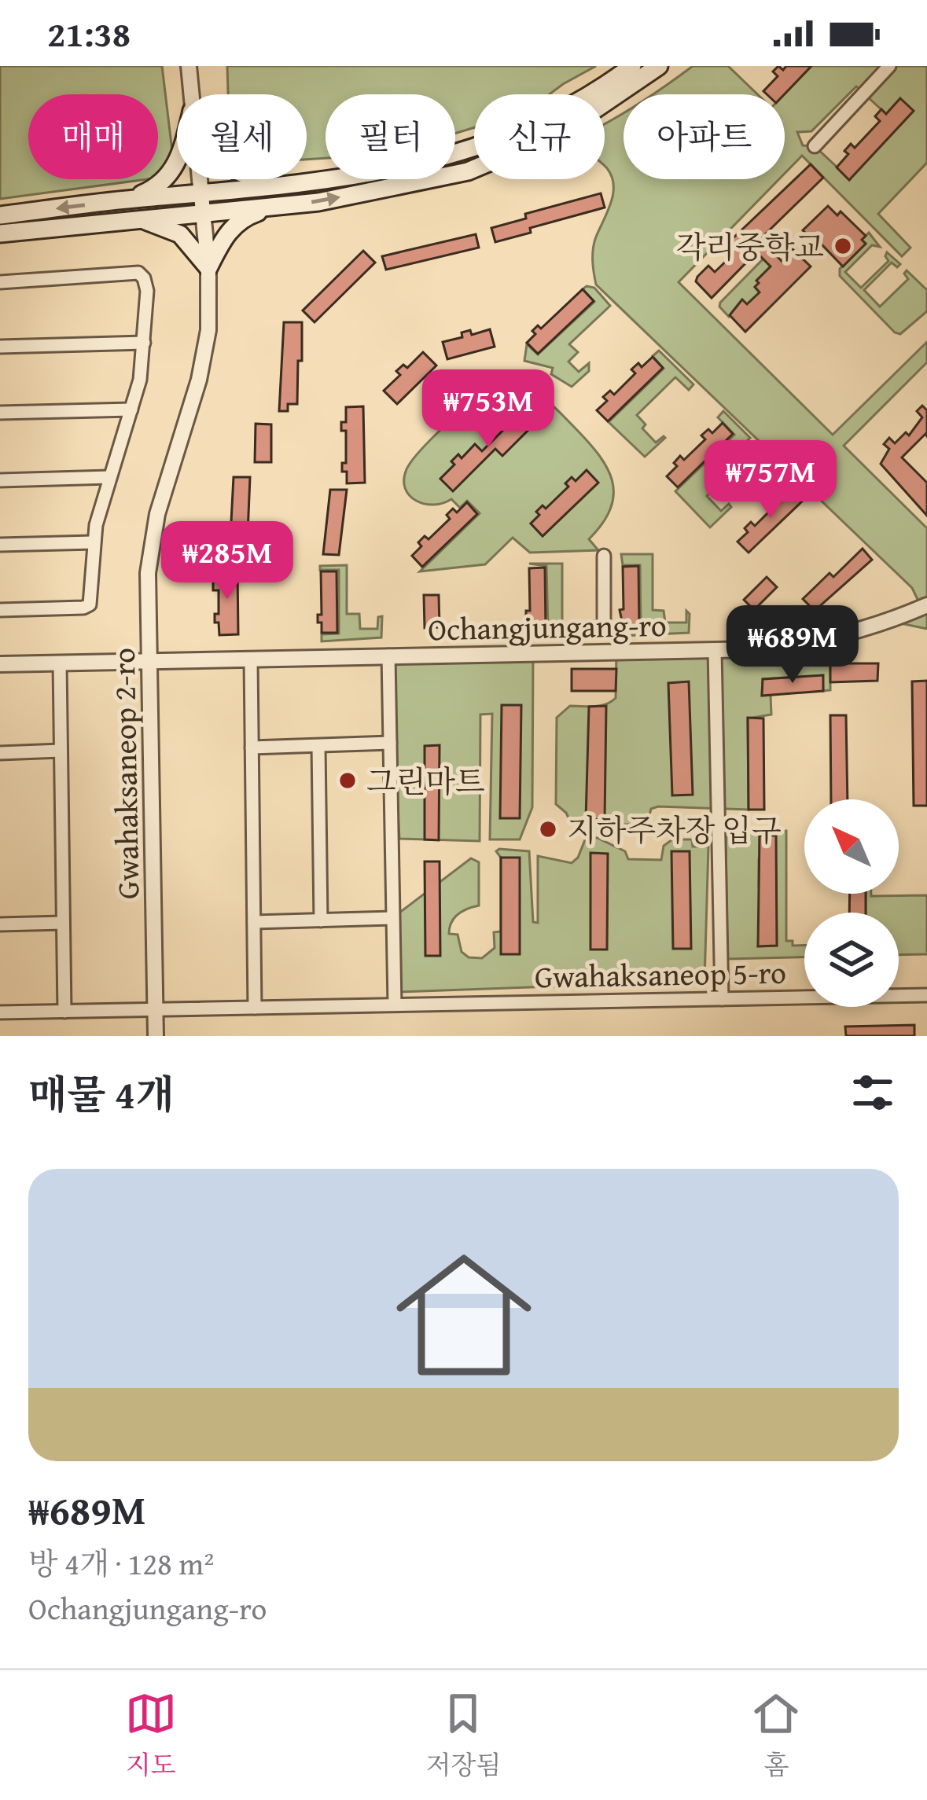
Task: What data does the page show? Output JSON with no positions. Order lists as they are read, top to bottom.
{
  "streets": {
    "street": ["Ochangjungang-ro", "Gwahaksaneop 2-ro", "Gwahaksaneop 5-ro"]
  },
  "crossings": [
    ["Ochangjungang-ro", "Gwahaksaneop 2-ro"],
    ["Gwahaksaneop 2-ro", "Gwahaksaneop 5-ro"]
  ],
  "places": ["각리중학교", "그린마트", "지하주차장 입구"],
  "north": "top left",
  "page": {
    "status": "21:38",
    "chip": [
      "매매",
      "월세",
      "필터",
      "신규",
      "아파트"
    ],
    "price": [
      "₩753M",
      "₩757M",
      "₩285M",
      "₩689M"
    ],
    "heading": "매물 4개",
    "list": [
      {
        "name": "₩689M",
        "note": "방 4개 · 128 m² · Ochangjungang-ro"
      }
    ],
    "tabs": ["지도", "저장됨", "홈"]
  }
}
